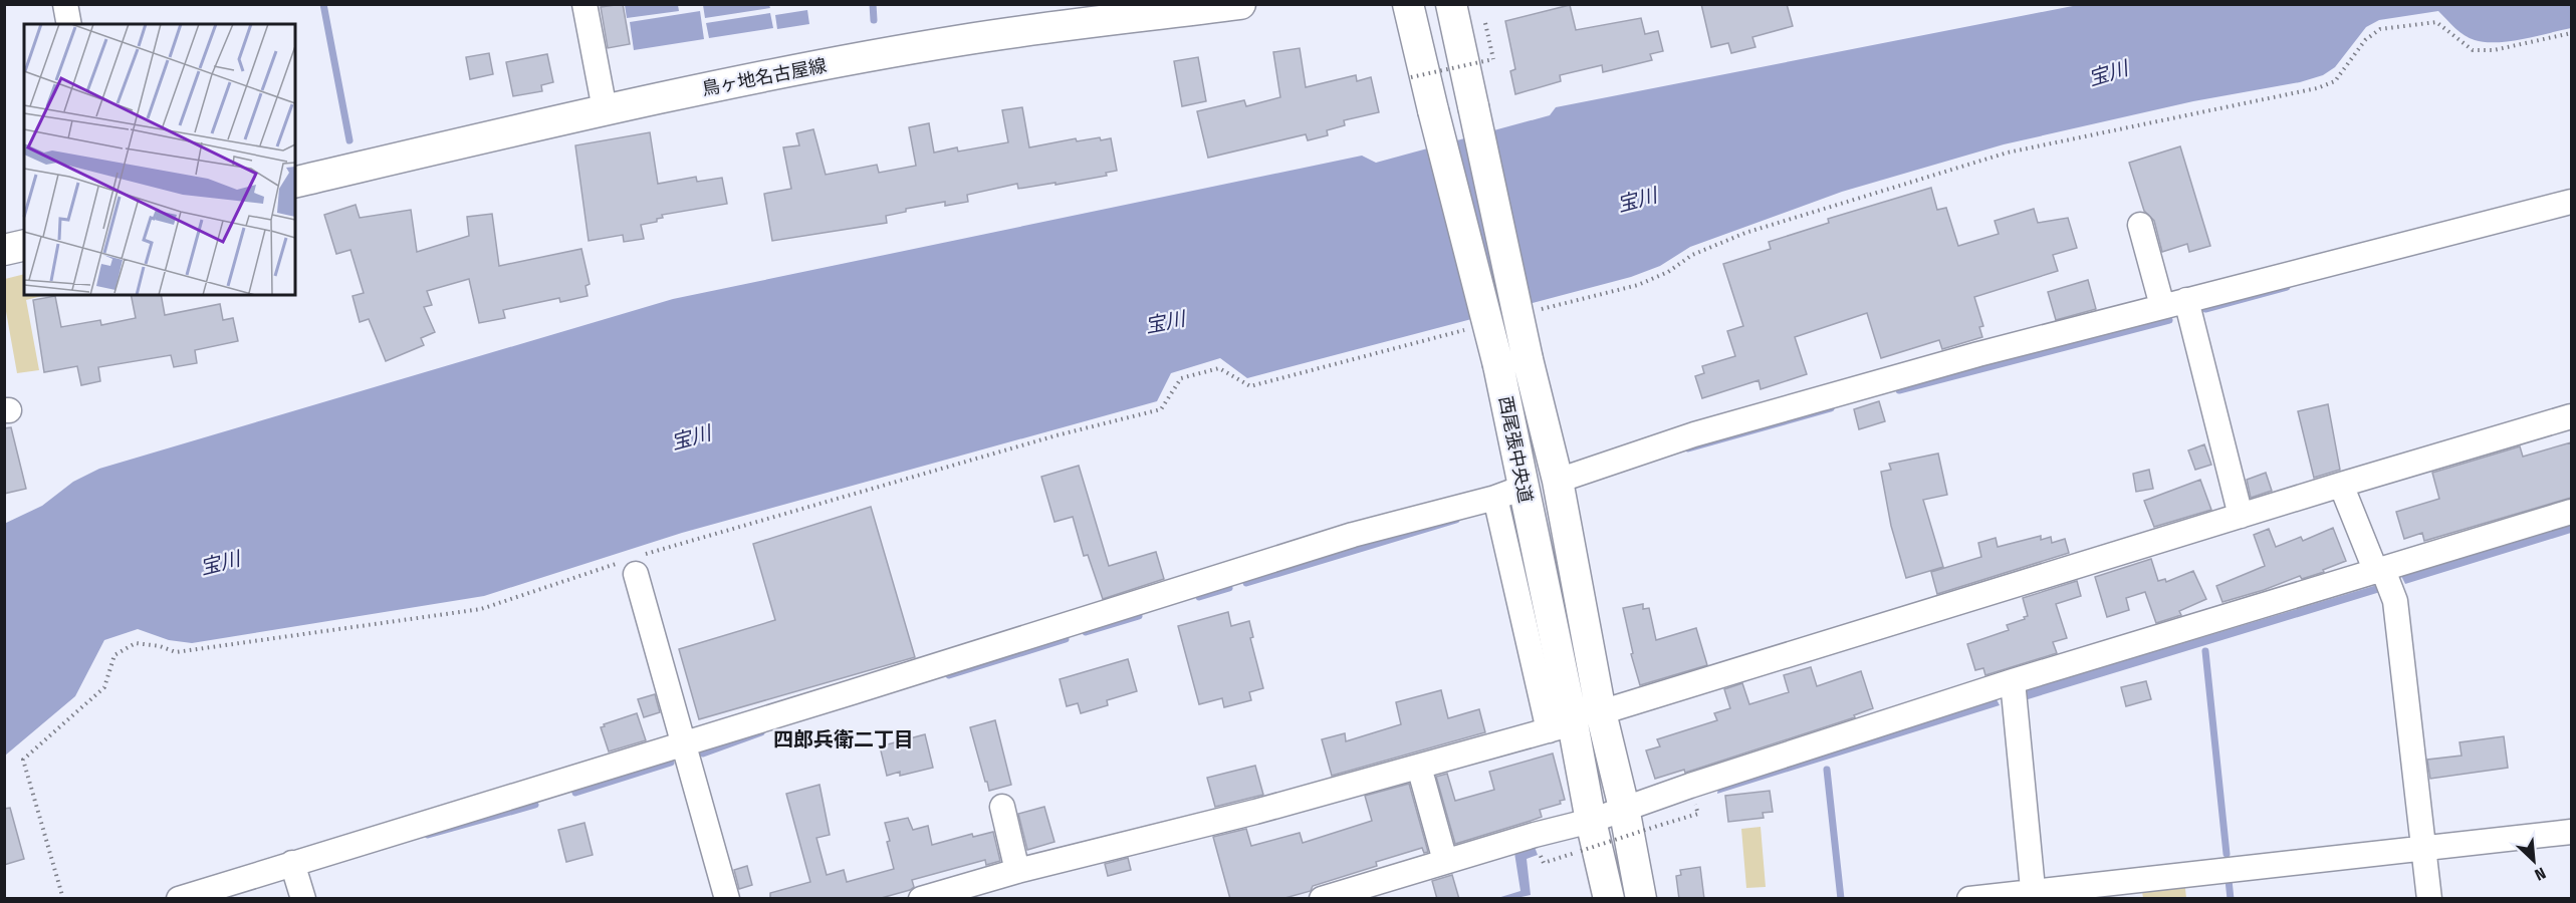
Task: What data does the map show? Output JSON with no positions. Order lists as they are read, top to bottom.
{
  "streets": {
    "main road": ["鳥ヶ地名古屋線", "西尾張中央道"]
  },
  "districts": ["四郎兵衛二丁目"],
  "water": ["宝川"],
  "north": "bottom right"
}
